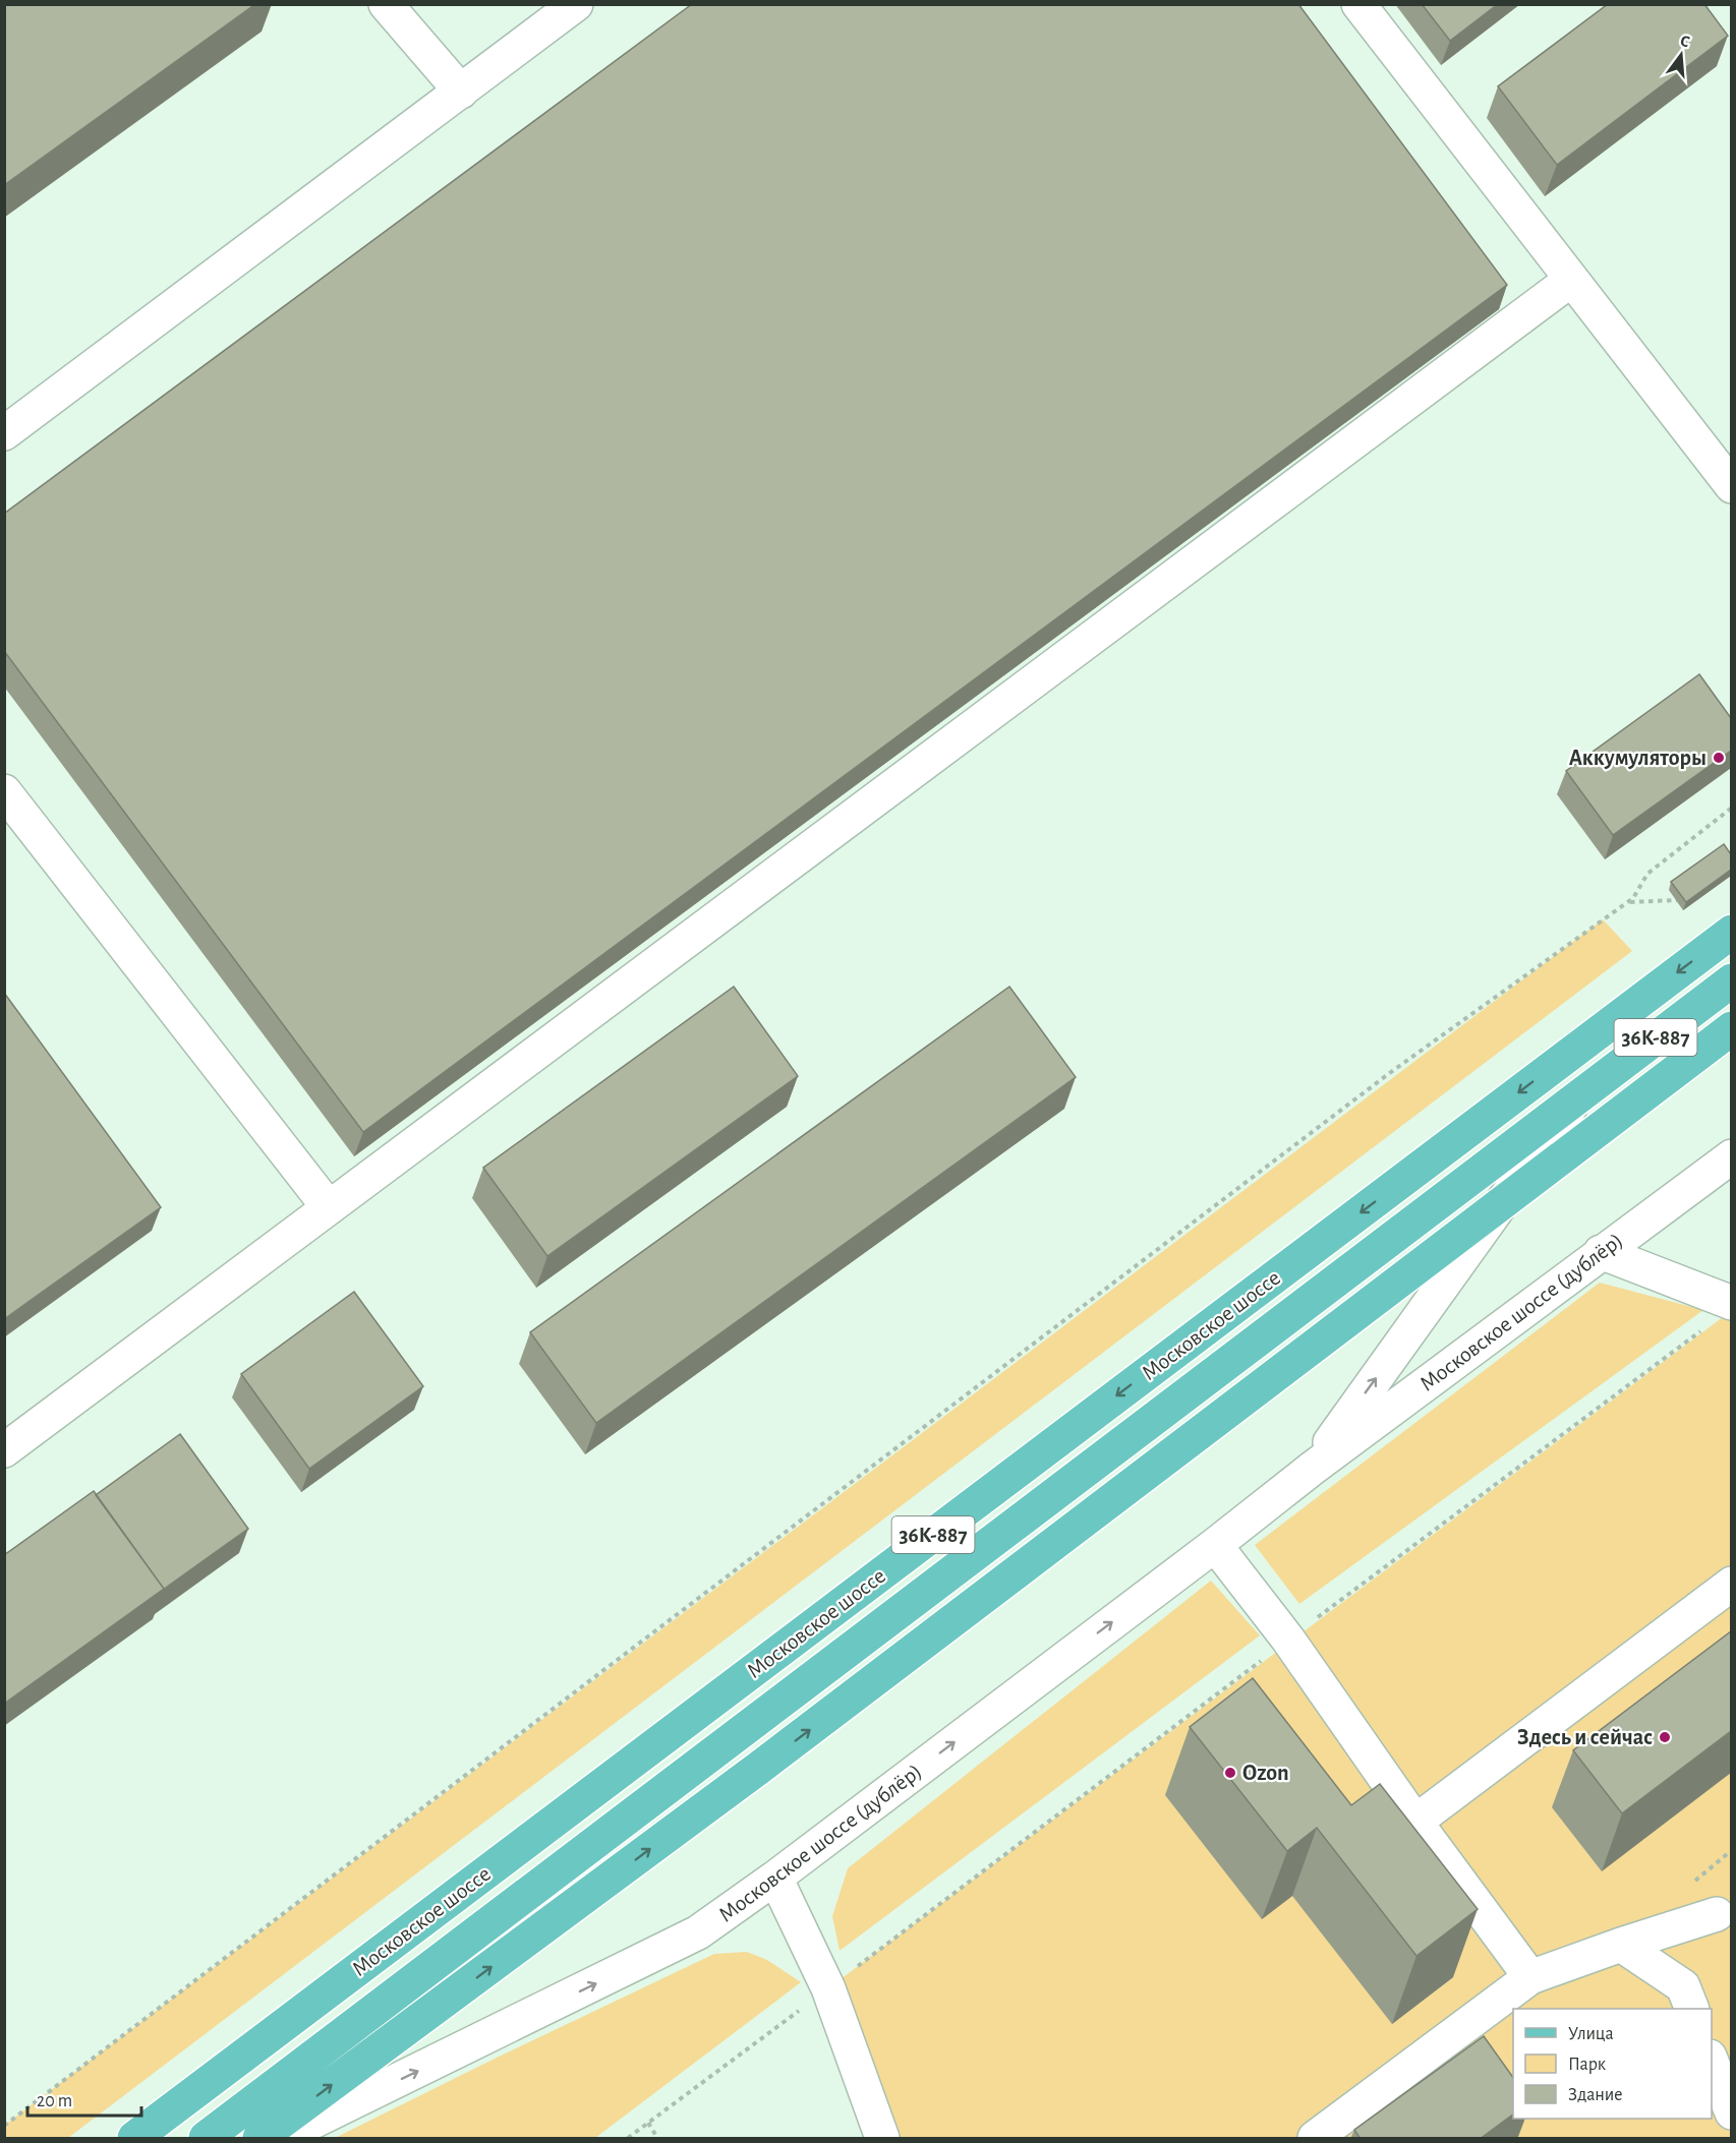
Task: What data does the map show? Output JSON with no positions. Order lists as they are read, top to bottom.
{
  "streets": {
    "main road": ["36К-887", "Московское шоссе"],
    "street": ["Московское шоссе (дублёр)"]
  },
  "crossings": [
    ["36К-887", "Московское шоссе (дублёр)"],
    ["Московское шоссе (дублёр)", "Московское шоссе"]
  ],
  "one_way": ["Московское шоссе (дублёр)"],
  "places": ["Аккумуляторы", "Здесь и сейчас", "Ozon"],
  "legend": ["Улица", "Парк", "Здание"],
  "scale_bar": "20 m",
  "north": "top"
}
